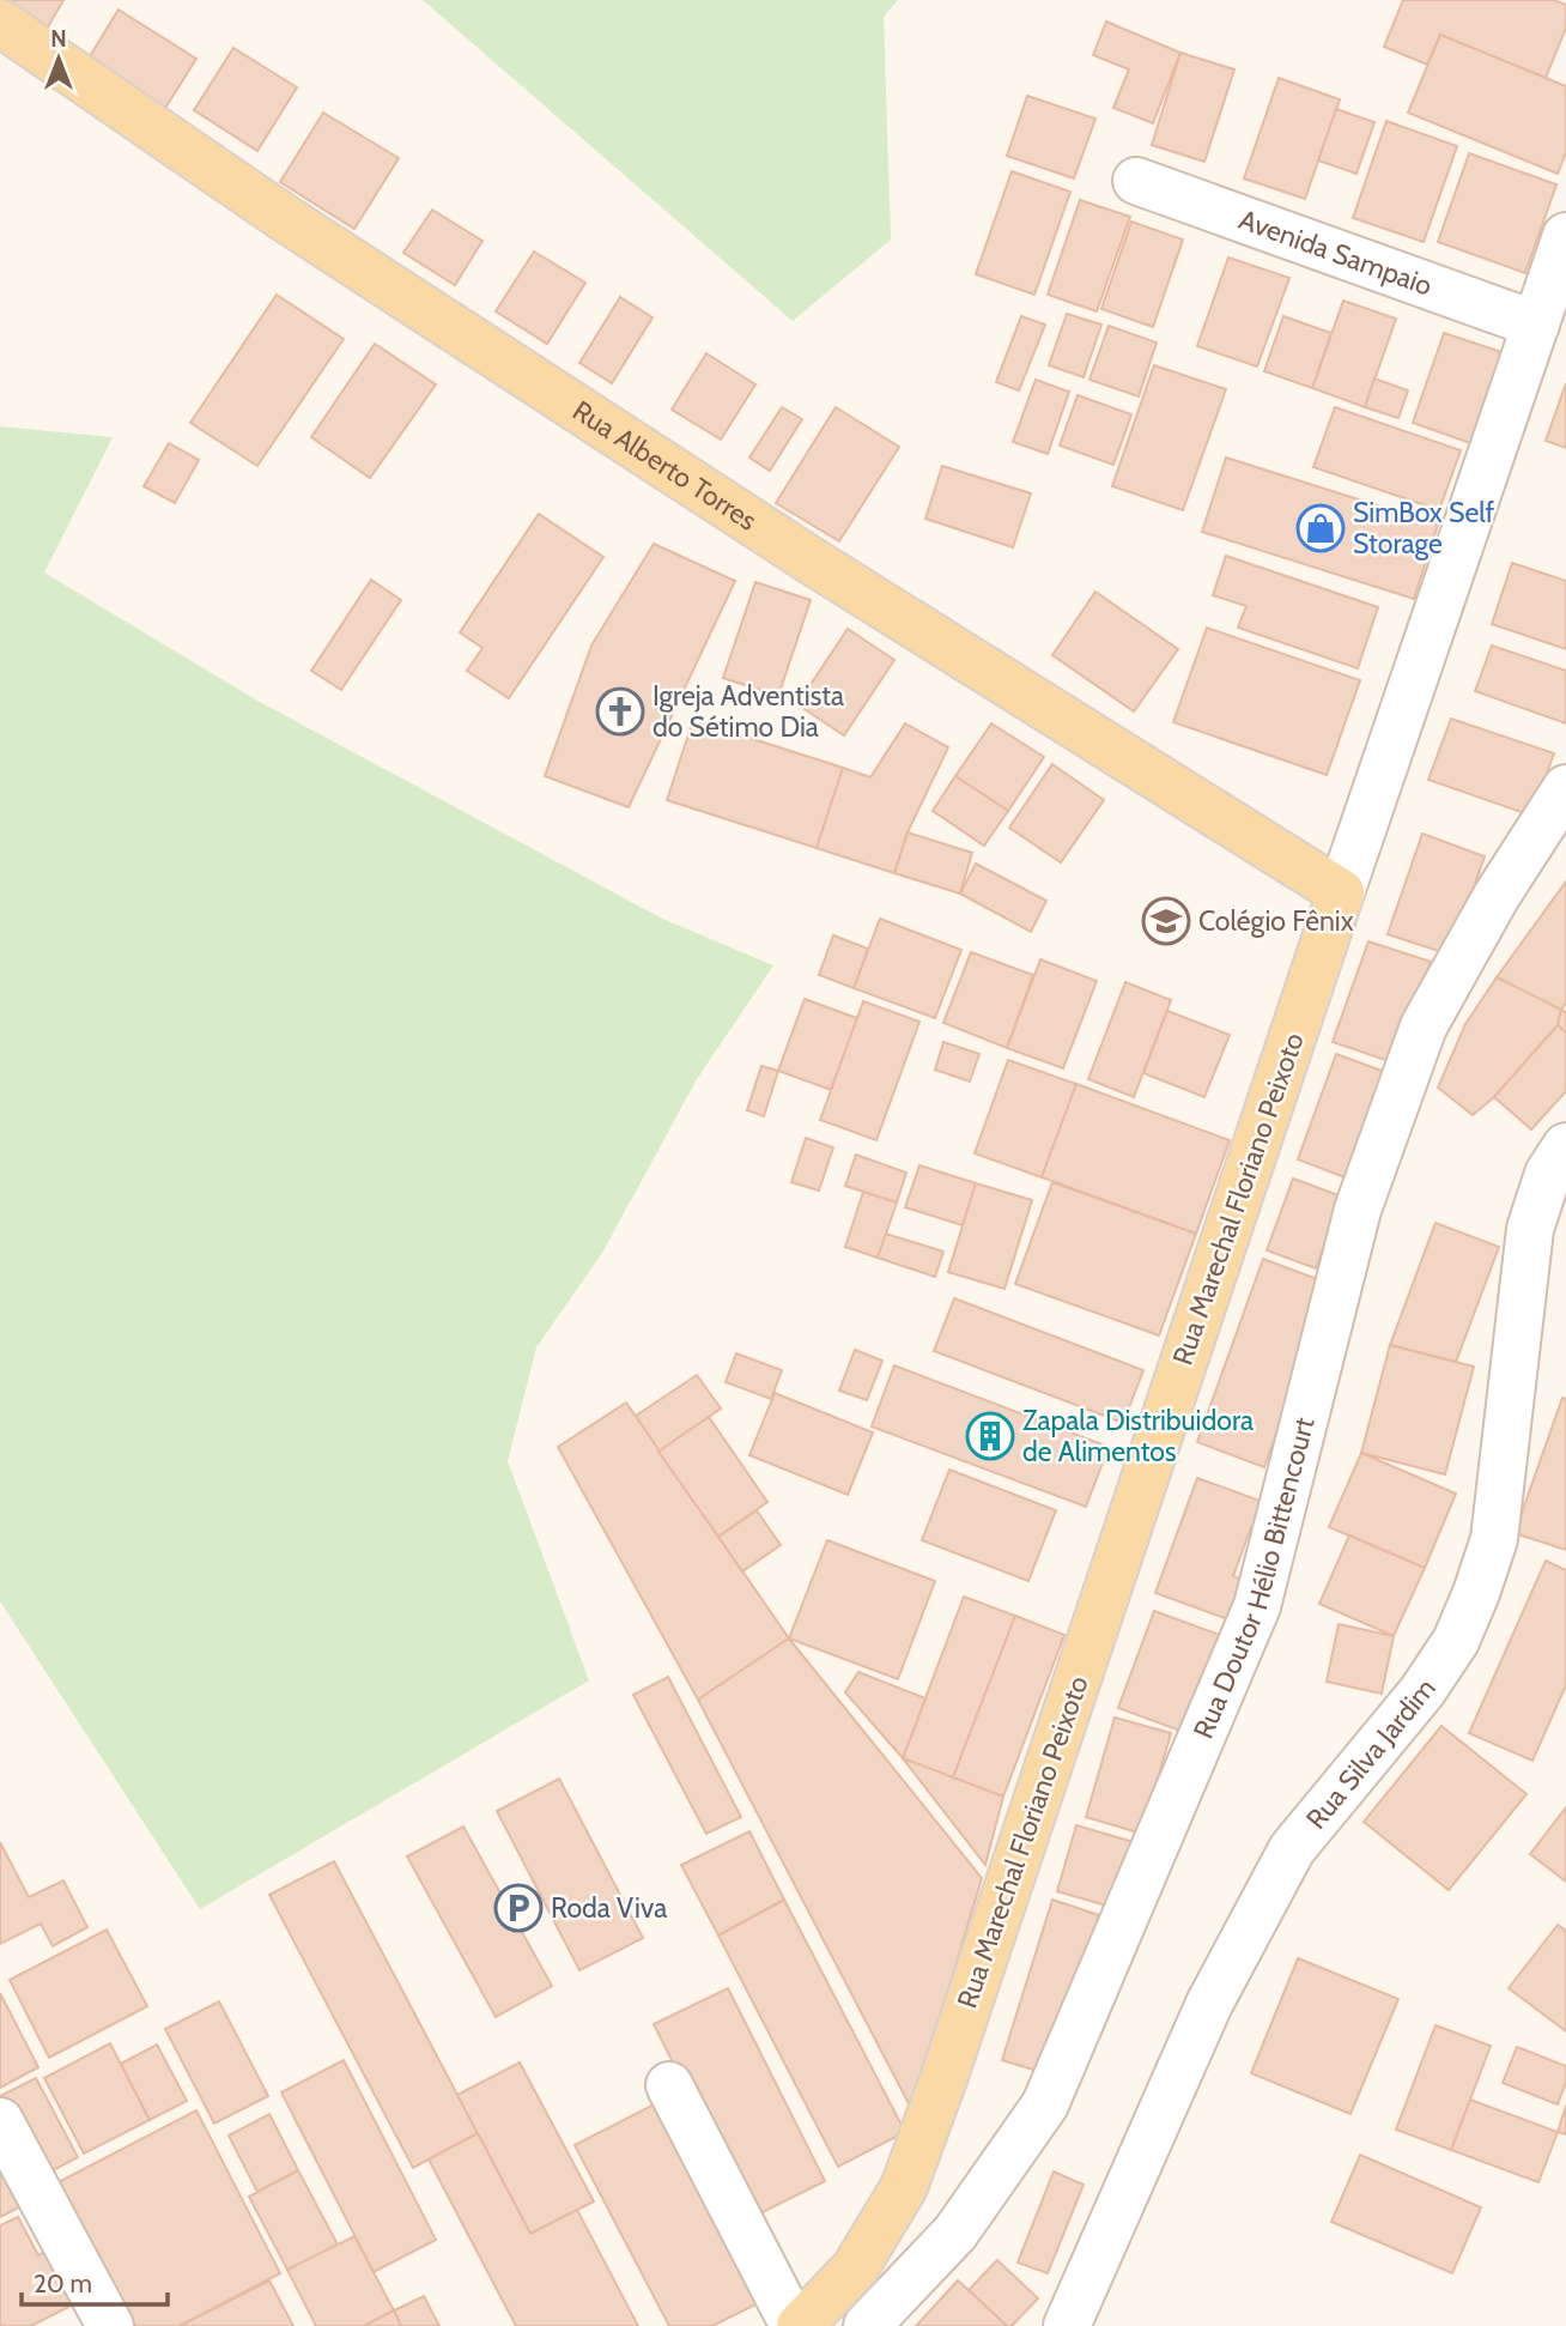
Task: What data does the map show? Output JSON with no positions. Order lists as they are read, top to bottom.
{
  "streets": {
    "main road": ["Rua Alberto Torres", "Rua Marechal Floriano Peixoto"],
    "street": ["Avenida Sampaio", "Rua Doutor Hélio Bittencourt", "Rua Silva Jardim"]
  },
  "crossings": [
    ["Avenida Sampaio", "Rua Marechal Floriano Peixoto"],
    ["Rua Alberto Torres", "Rua Marechal Floriano Peixoto"]
  ],
  "places": {
    "shop": ["SimBox Self Storage"],
    "church": ["Igreja Adventista do Sétimo Dia"],
    "school or university": ["Colégio Fênix"],
    "building": ["Zapala Distribuidora de Alimentos"],
    "parking": ["Roda Viva"]
  },
  "scale_bar": "20 m",
  "north": "top"
}
